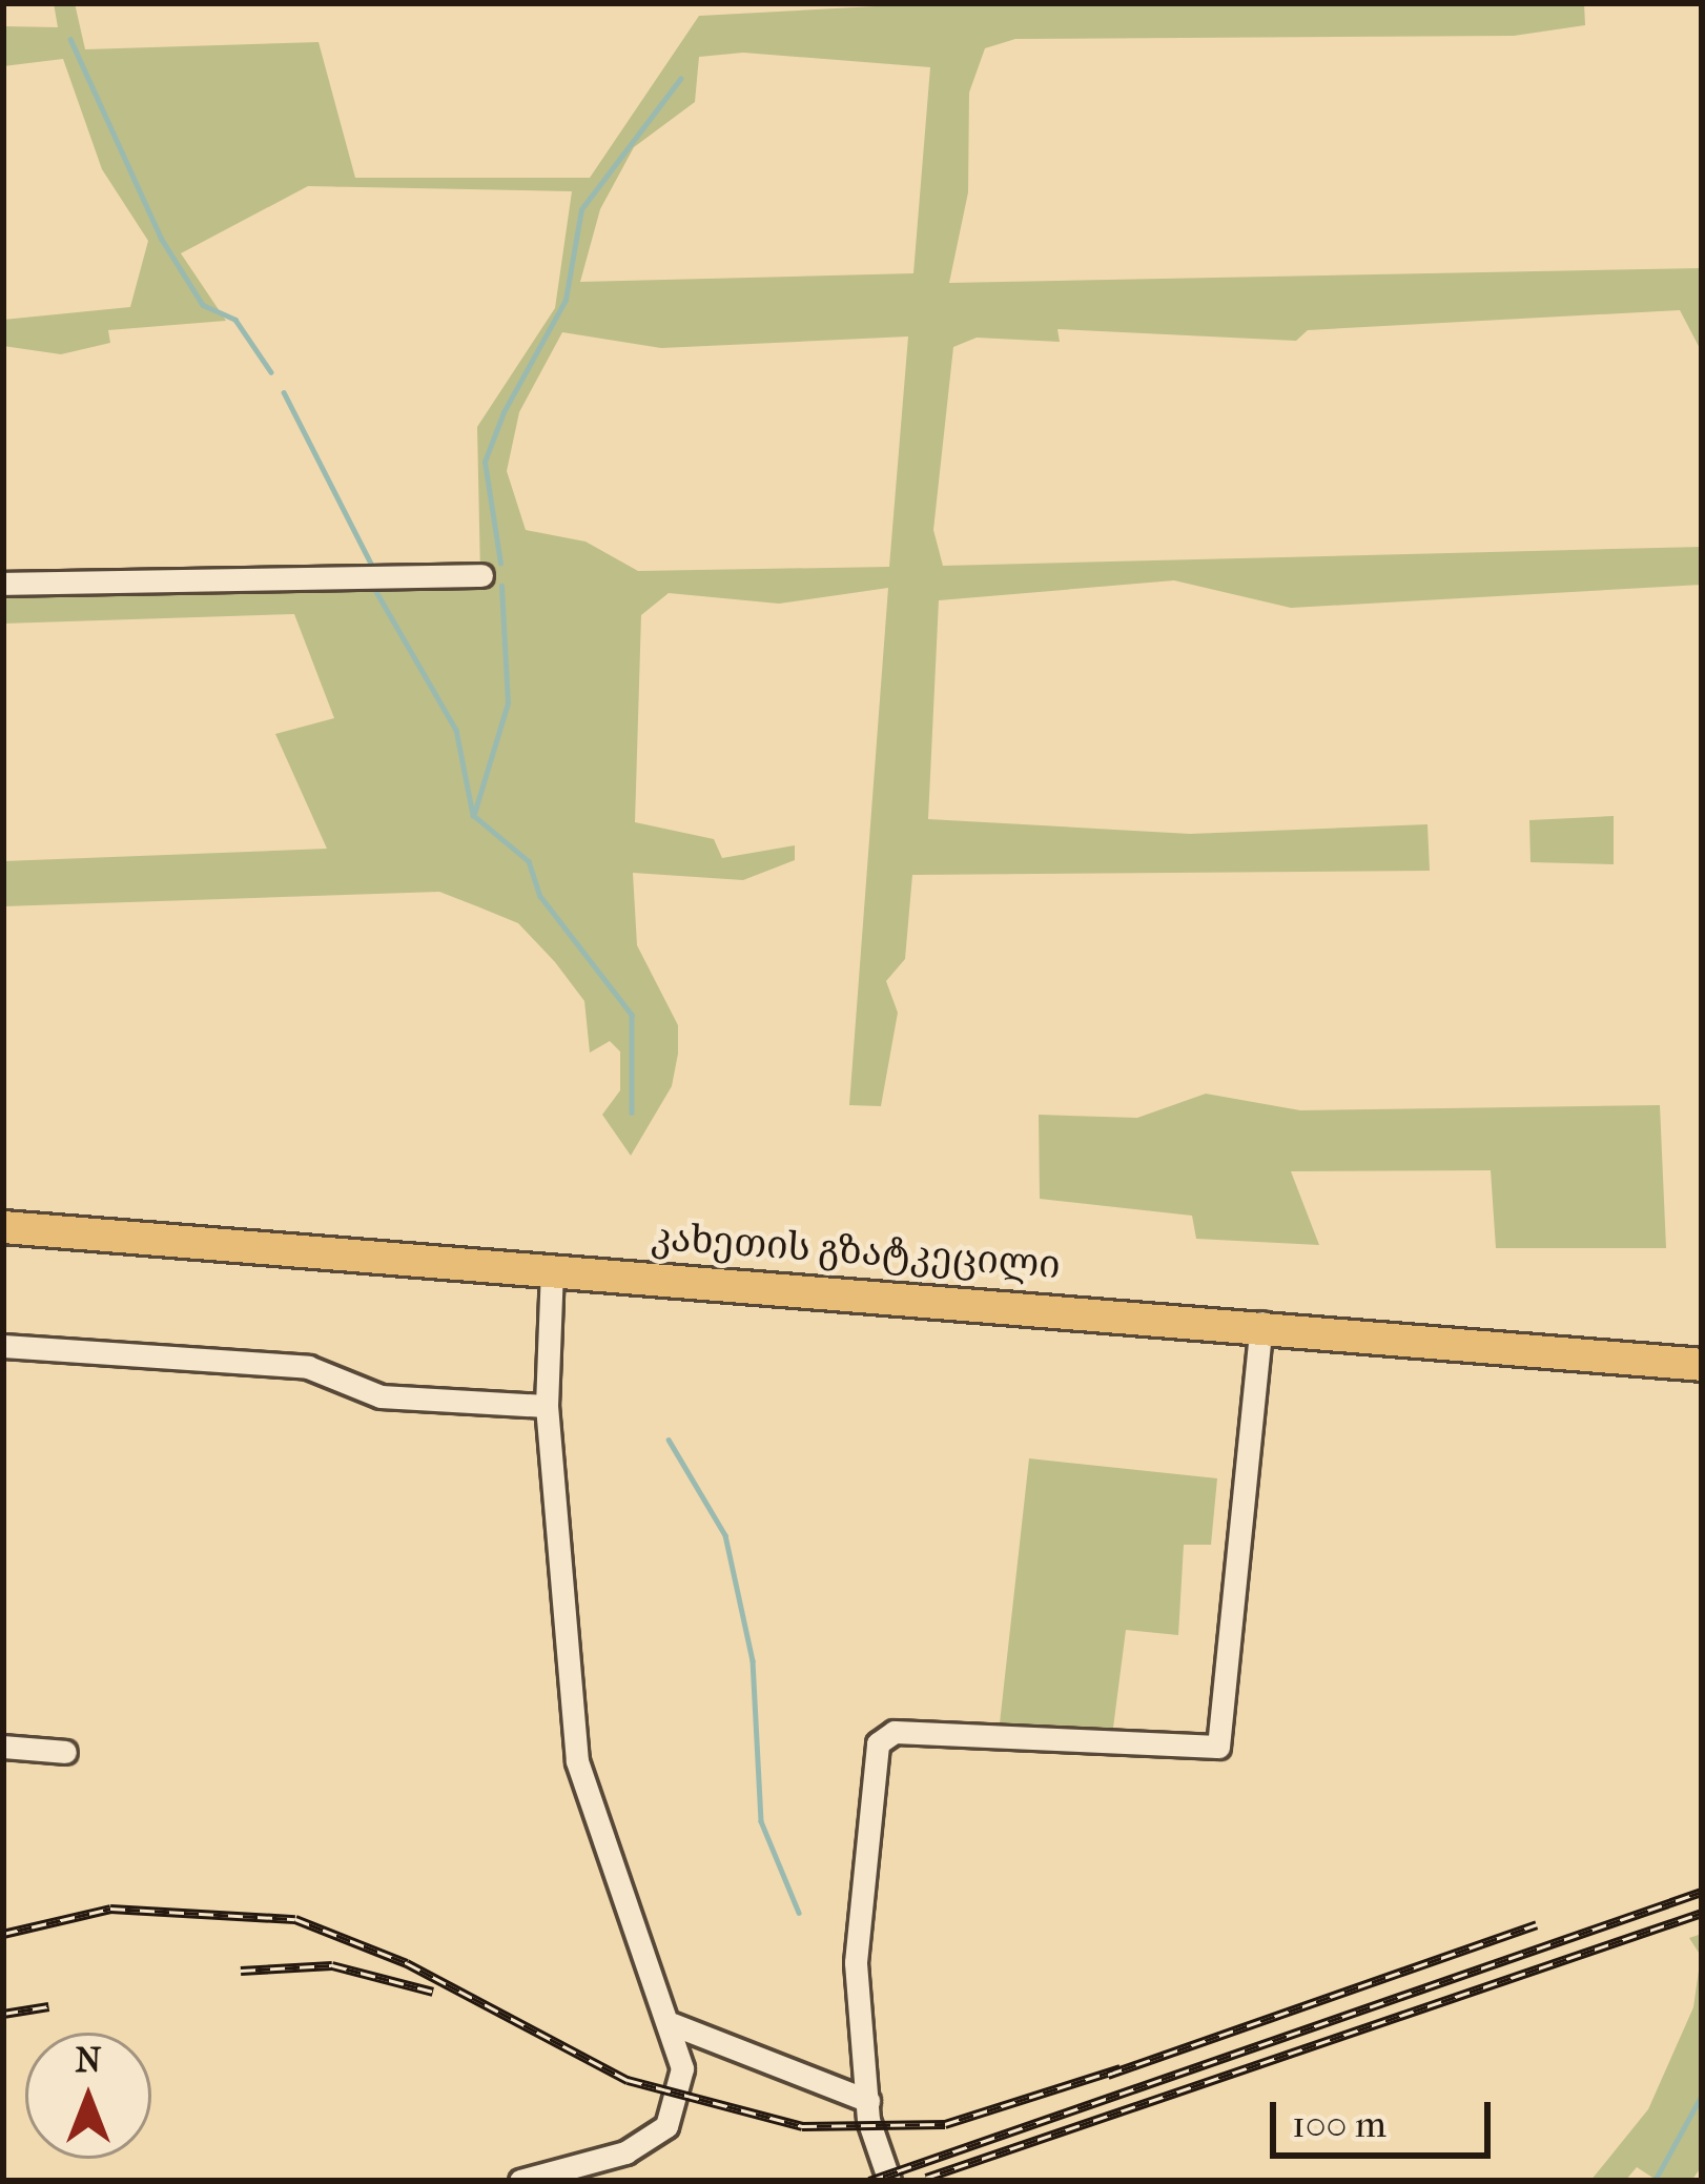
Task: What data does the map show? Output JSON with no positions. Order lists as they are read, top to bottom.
{
  "streets": {
    "highway": ["კახეთის გზატკეცილი"]
  },
  "scale_bar": "100 m",
  "north": "top"
}
